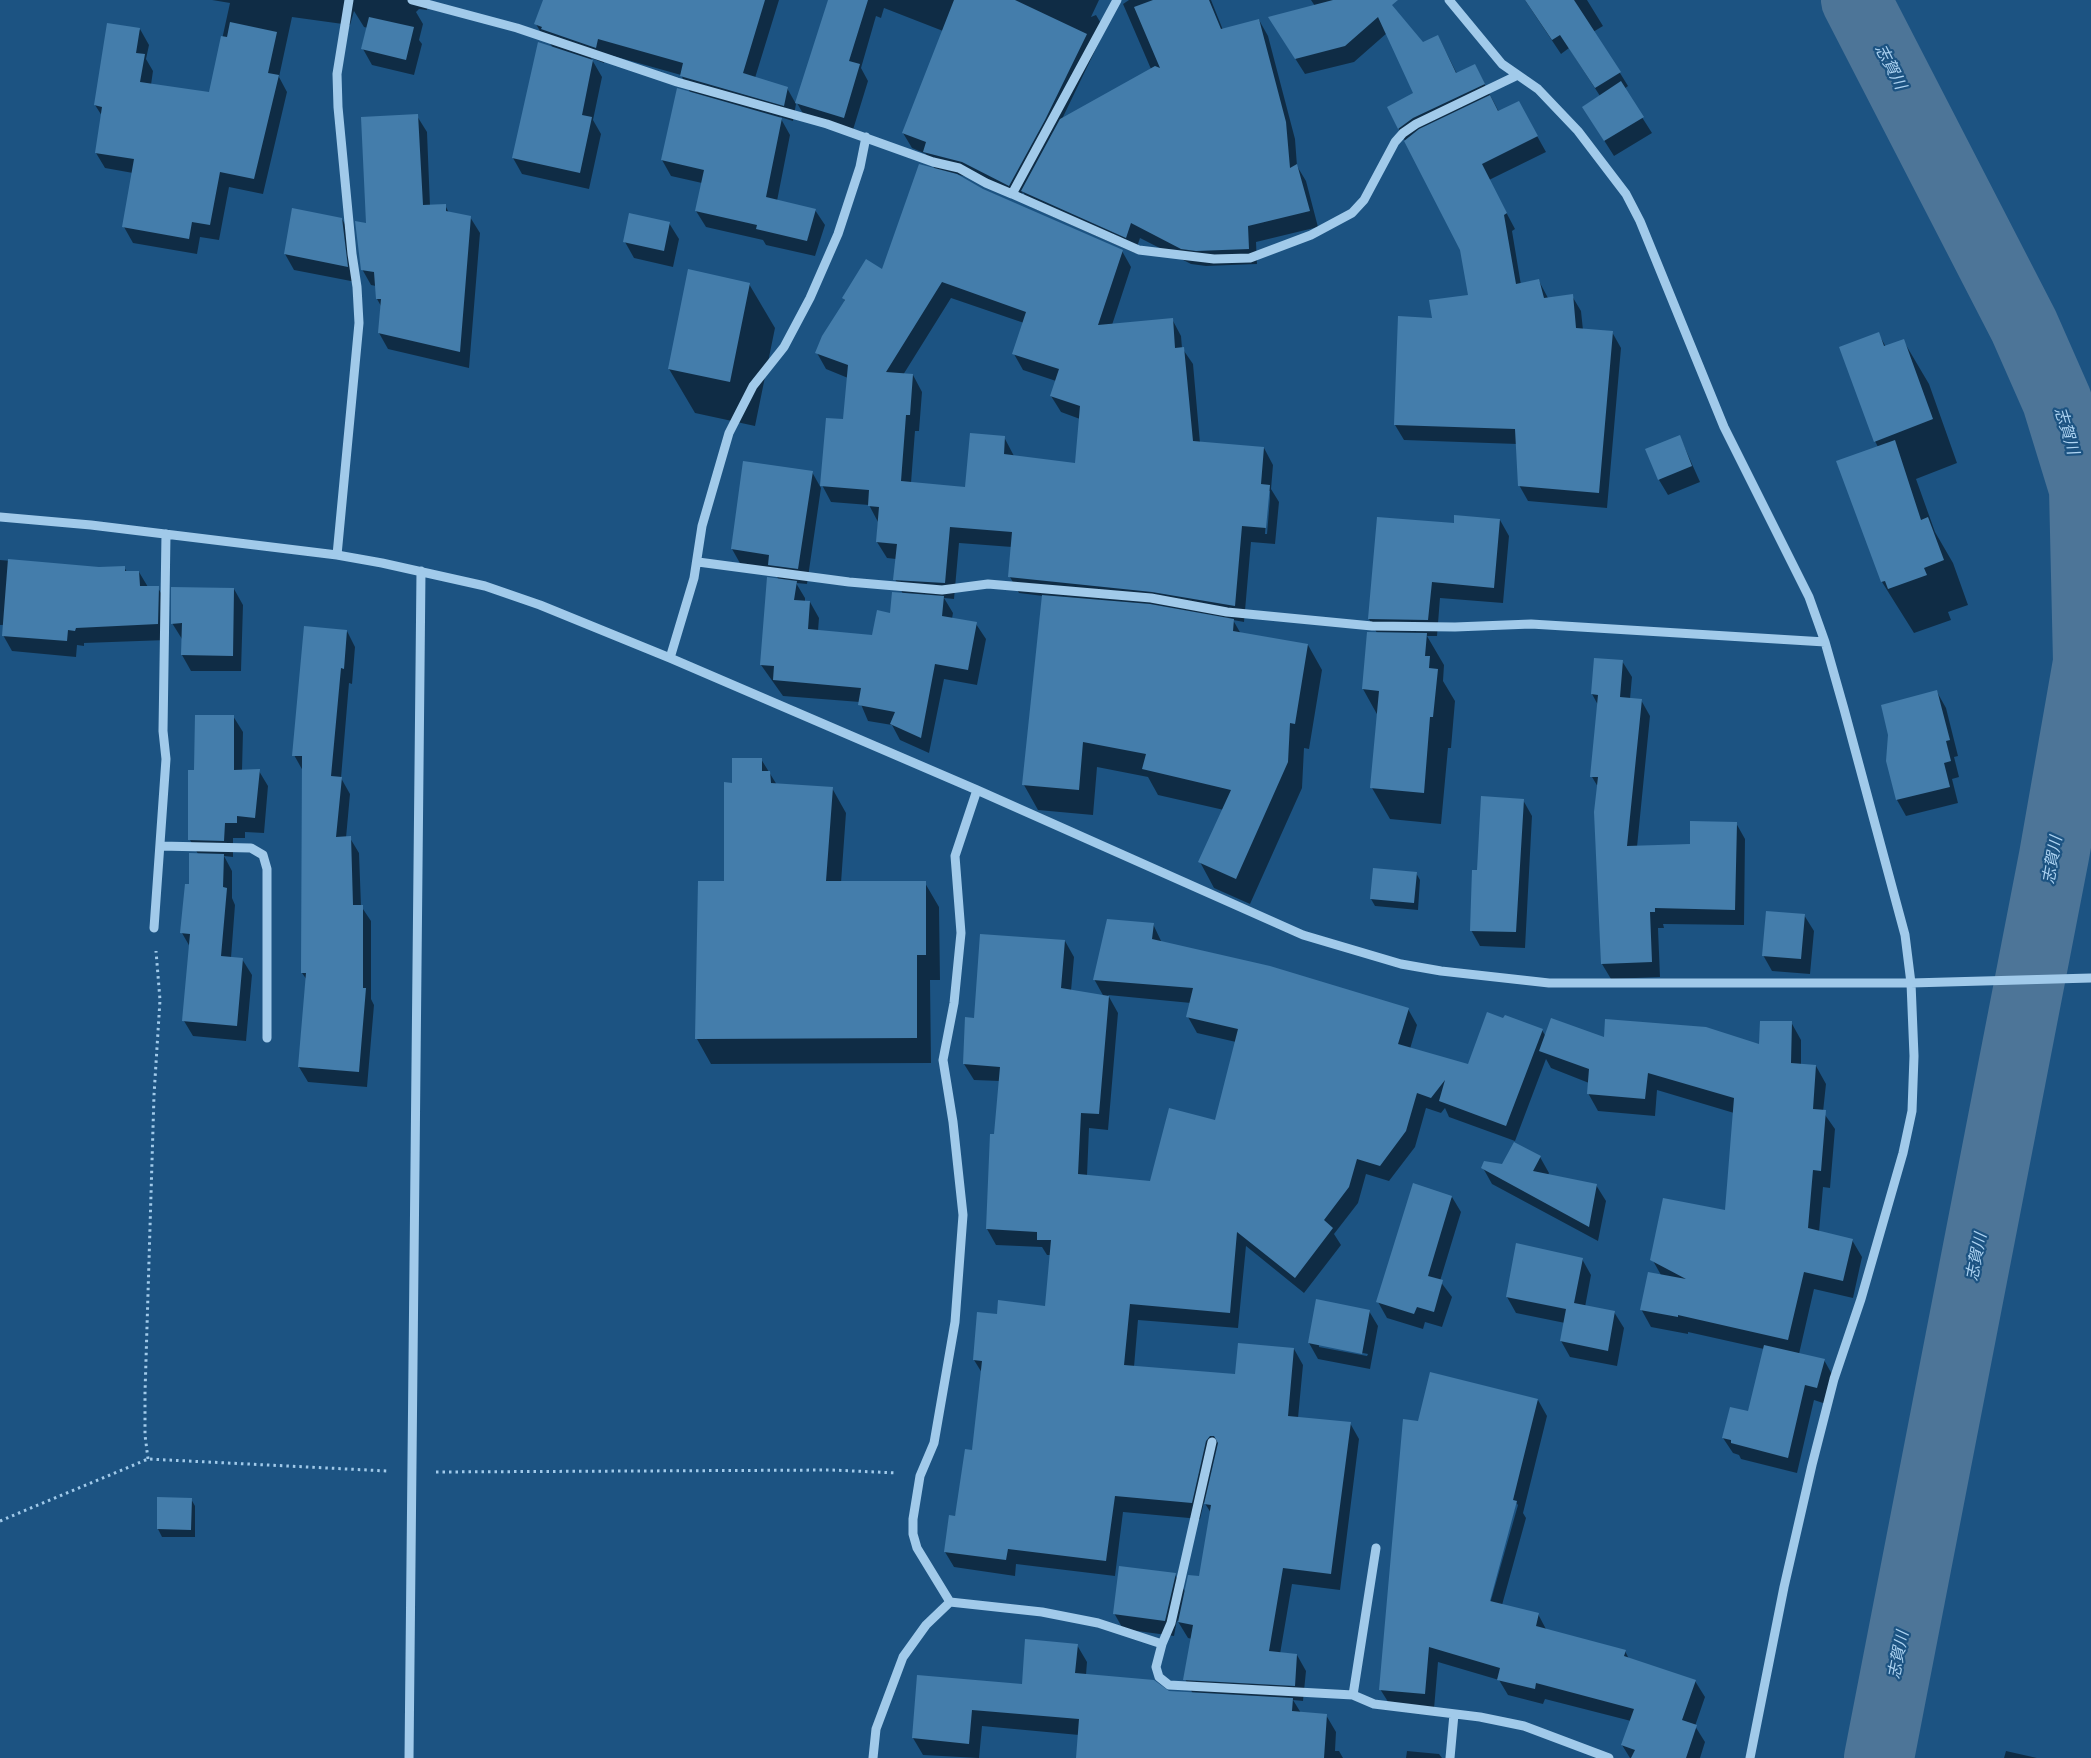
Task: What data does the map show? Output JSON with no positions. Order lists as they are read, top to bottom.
{
  "water": ["志賀川"]
}
